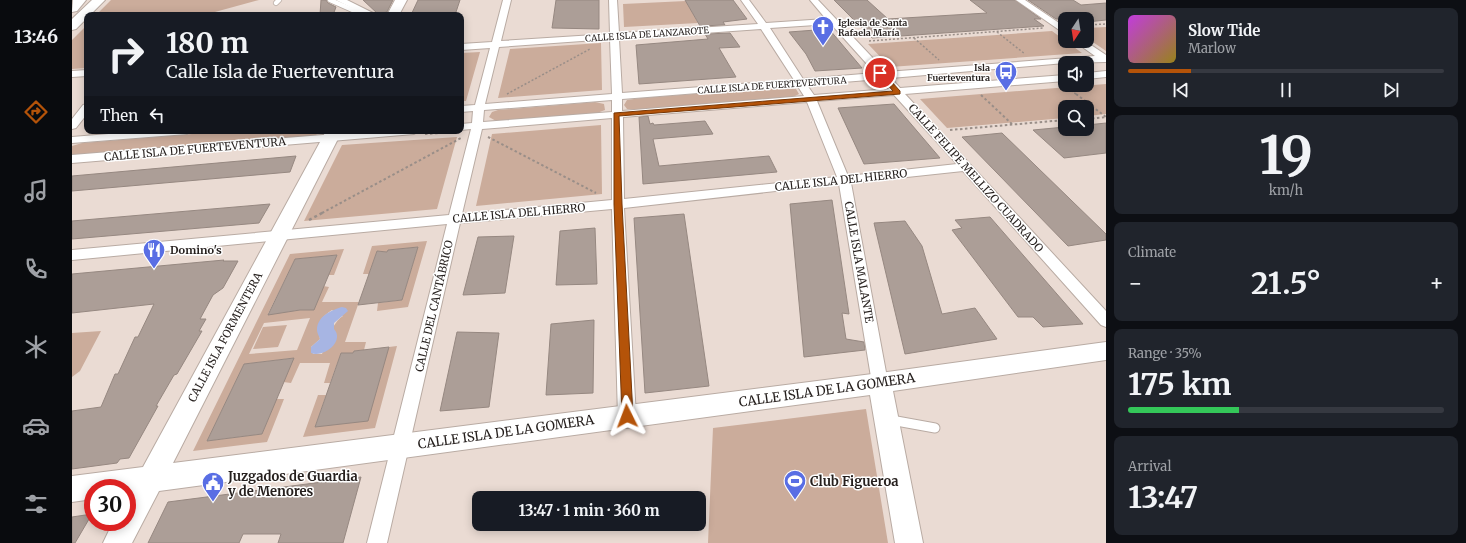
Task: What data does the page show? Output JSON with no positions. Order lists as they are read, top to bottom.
{
  "streets": {
    "main road": ["CALLE ISLA FORMENTERA", "CALLE ISLA DE LA GOMERA"],
    "street": [
      "CALLE ISLA DE LANZAROTE",
      "CALLE ISLA DE FUERTEVENTURA",
      "CALLE FELIPE MELLIZO CUADRADO",
      "CALLE ISLA DEL HIERRO",
      "CALLE ISLA MALANTE",
      "CALLE DEL CANTÁBRICO"
    ]
  },
  "crossings": [
    ["CALLE ISLA DE LANZAROTE", "CALLE FELIPE MELLIZO CUADRADO"],
    ["CALLE ISLA DE LANZAROTE", "CALLE ISLA MALANTE"],
    ["CALLE ISLA DE LANZAROTE", "CALLE DEL CANTÁBRICO"],
    ["CALLE ISLA DE FUERTEVENTURA", "CALLE FELIPE MELLIZO CUADRADO"],
    ["CALLE ISLA DE FUERTEVENTURA", "CALLE ISLA MALANTE"],
    ["CALLE ISLA DE FUERTEVENTURA", "CALLE DEL CANTÁBRICO"],
    ["CALLE ISLA DE FUERTEVENTURA", "CALLE ISLA FORMENTERA"],
    ["CALLE FELIPE MELLIZO CUADRADO", "CALLE ISLA DEL HIERRO"],
    ["CALLE ISLA DEL HIERRO", "CALLE ISLA MALANTE"],
    ["CALLE ISLA DEL HIERRO", "CALLE DEL CANTÁBRICO"],
    ["CALLE ISLA DEL HIERRO", "CALLE ISLA FORMENTERA"],
    ["CALLE ISLA MALANTE", "CALLE ISLA DE LA GOMERA"],
    ["CALLE DEL CANTÁBRICO", "CALLE ISLA DE LA GOMERA"],
    ["CALLE ISLA FORMENTERA", "CALLE ISLA DE LA GOMERA"]
  ],
  "places": {
    "church": ["Iglesia de Santa Rafaela María"],
    "bus stop": ["Isla Fuerteventura"],
    "restaurant": ["Domino's"],
    "sports": ["Club Figueroa"],
    "public building": ["Juzgados de Guardia y de Menores"]
  },
  "north": "bottom",
  "page": {
    "tabs": "13:46",
    "turn": ["180 m", "Calle Isla de Fuerteventura"],
    "song": ["Slow Tide", "Marlow"],
    "then": "Then",
    "tile": [
      ["19", "km/h"],
      "Climate",
      ["Range · 35%", "175 km"],
      ["Arrival", "13:47"]
    ],
    "heat": ["−", "21.5°", "+"],
    "limit": "30",
    "trip": "13:47 · 1 min · 360 m"
  }
}
